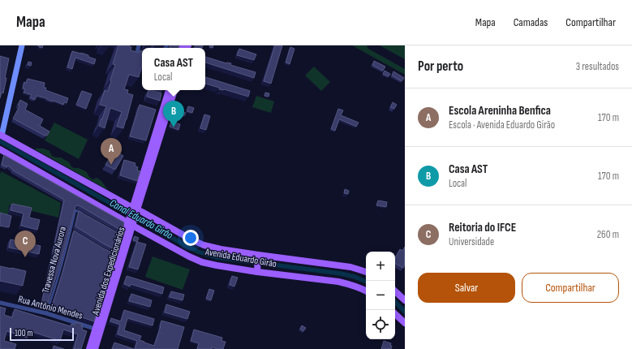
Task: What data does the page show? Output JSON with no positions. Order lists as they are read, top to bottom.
{
  "streets": {
    "main road": ["Avenida Eduardo Girão", "Avenida dos Expedicionários"],
    "street": ["Rua Antônio Mendes"],
    "lane": ["Travessa Nova Aurora"]
  },
  "crossings": [
    ["Avenida Eduardo Girão", "Avenida dos Expedicionários"],
    ["Travessa Nova Aurora", "Rua Antônio Mendes"],
    ["Avenida dos Expedicionários", "Rua Antônio Mendes"]
  ],
  "water": ["Canal Eduardo Girão"],
  "scale_bar": "100 m",
  "page": {
    "header": "Mapa",
    "nav": ["Mapa", "Camadas", "Compartilhar"],
    "heading": ["Por perto", "3 resultados"],
    "popup": ["Casa AST", "Local"],
    "list": [
      {
        "mark": "A",
        "name": "Escola Areninha Benfica",
        "note": "Escola · Avenida Eduardo Girão",
        "value": "170 m"
      },
      {
        "mark": "B",
        "name": "Casa AST",
        "note": "Local",
        "value": "170 m"
      },
      {
        "mark": "C",
        "name": "Reitoria do IFCE",
        "note": "Universidade",
        "value": "260 m"
      }
    ],
    "pins": ["B", "A", "C"],
    "map_buttons": ["+", "−"],
    "buttons": ["Salvar", "Compartilhar"],
    "scale": "100 m"
  }
}
